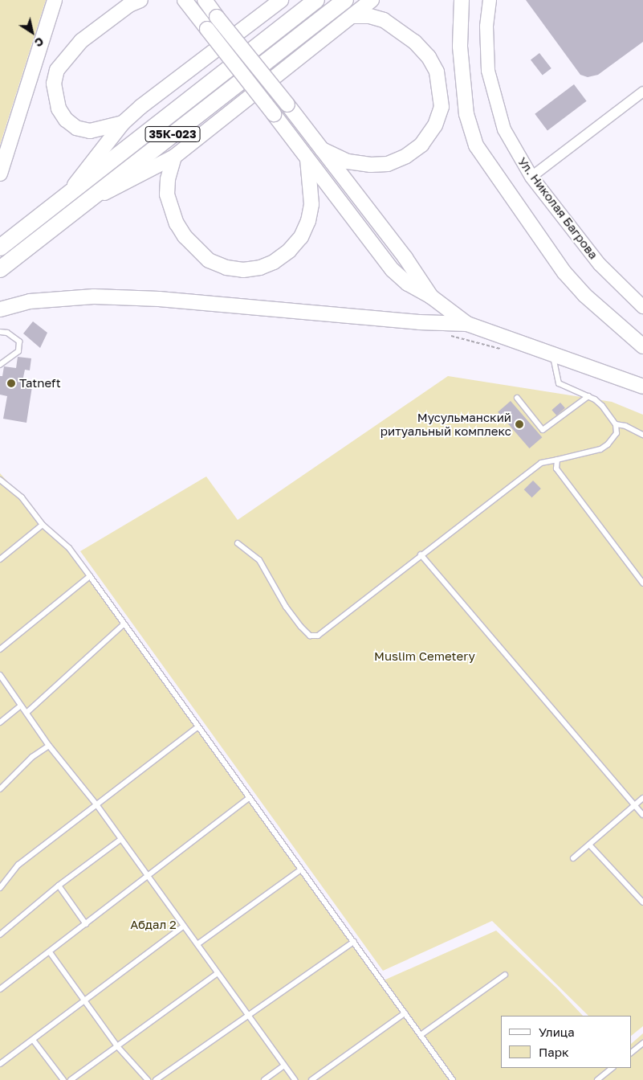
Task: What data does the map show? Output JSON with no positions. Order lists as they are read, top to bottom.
{
  "streets": {
    "main road": ["35К-023"],
    "street": ["Ул. Николая Багрова"]
  },
  "parks": ["Muslim Cemetery", "Абдал 2"],
  "places": ["Tatneft", "Мусульманский ритуальный комплекс"],
  "legend": ["Улица", "Парк"],
  "north": "bottom right"
}
